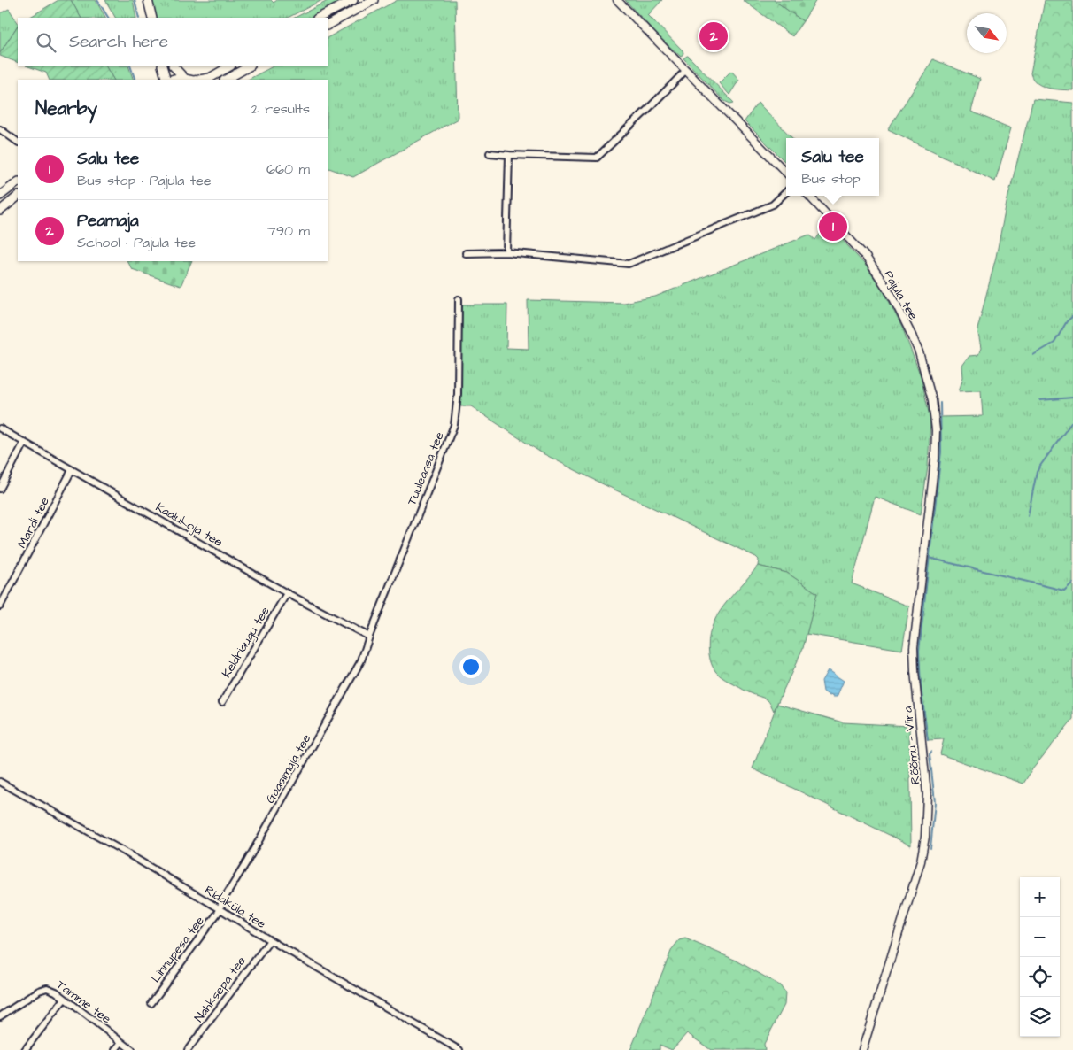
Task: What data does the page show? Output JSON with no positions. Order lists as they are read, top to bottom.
{
  "streets": {
    "street": [
      "Pajula tee",
      "Tuuleaasa tee",
      "Mardi tee",
      "Kaalukoja tee",
      "Keldriaugu tee",
      "Rõõmu — Viira",
      "Gaasimaja tee",
      "Ridaküla tee",
      "Linnupesa tee",
      "Nahksepa tee",
      "Tamme tee"
    ]
  },
  "crossings": [
    ["Pajula tee", "Rõõmu — Viira"],
    ["Tuuleaasa tee", "Kaalukoja tee"],
    ["Tuuleaasa tee", "Gaasimaja tee"],
    ["Mardi tee", "Kaalukoja tee"],
    ["Kaalukoja tee", "Keldriaugu tee"],
    ["Kaalukoja tee", "Gaasimaja tee"],
    ["Gaasimaja tee", "Ridaküla tee"],
    ["Gaasimaja tee", "Linnupesa tee"],
    ["Ridaküla tee", "Linnupesa tee"],
    ["Ridaküla tee", "Nahksepa tee"]
  ],
  "north": "bottom right",
  "page": {
    "search": "Search here",
    "pins": ["2", "1"],
    "heading": ["Nearby", "2 results"],
    "list": [
      {
        "mark": "1",
        "name": "Salu tee",
        "note": "Bus stop · Pajula tee",
        "value": "660 m"
      },
      {
        "mark": "2",
        "name": "Peamaja",
        "note": "School · Pajula tee",
        "value": "790 m"
      }
    ],
    "popup": ["Salu tee", "Bus stop"],
    "map_buttons": ["+", "−"]
  }
}
